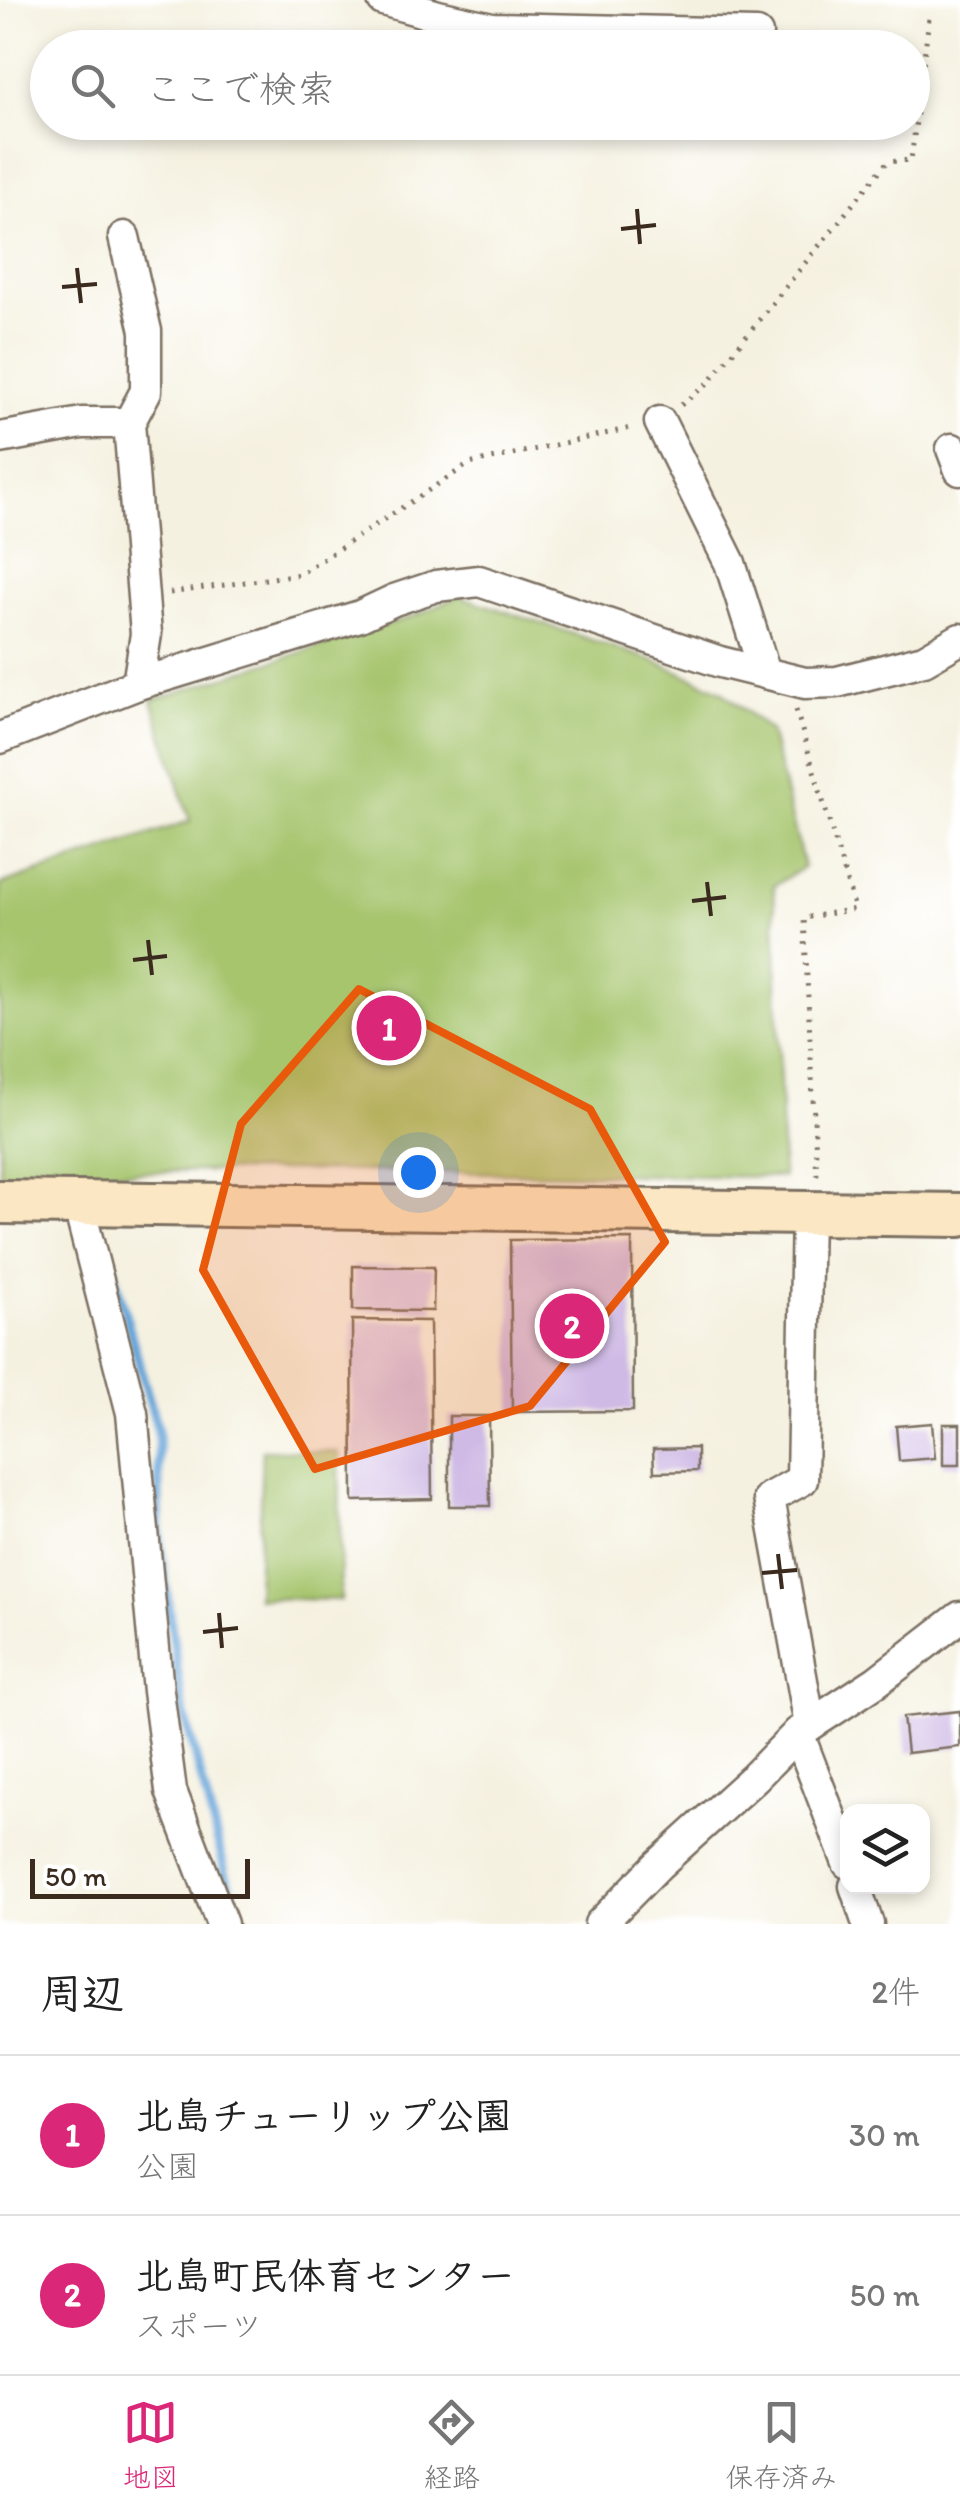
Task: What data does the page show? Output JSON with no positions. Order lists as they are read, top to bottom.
{
  "scale_bar": "50 m",
  "page": {
    "search": "ここで検索",
    "pins": ["1", "2"],
    "scale": "50 m",
    "heading": ["周辺", "2件"],
    "list": [
      {
        "mark": "1",
        "name": "北島チューリップ公園",
        "note": "公園",
        "value": "30 m"
      },
      {
        "mark": "2",
        "name": "北島町民体育センター",
        "note": "スポーツ",
        "value": "50 m"
      }
    ],
    "nav": ["地図", "経路", "保存済み"]
  }
}
